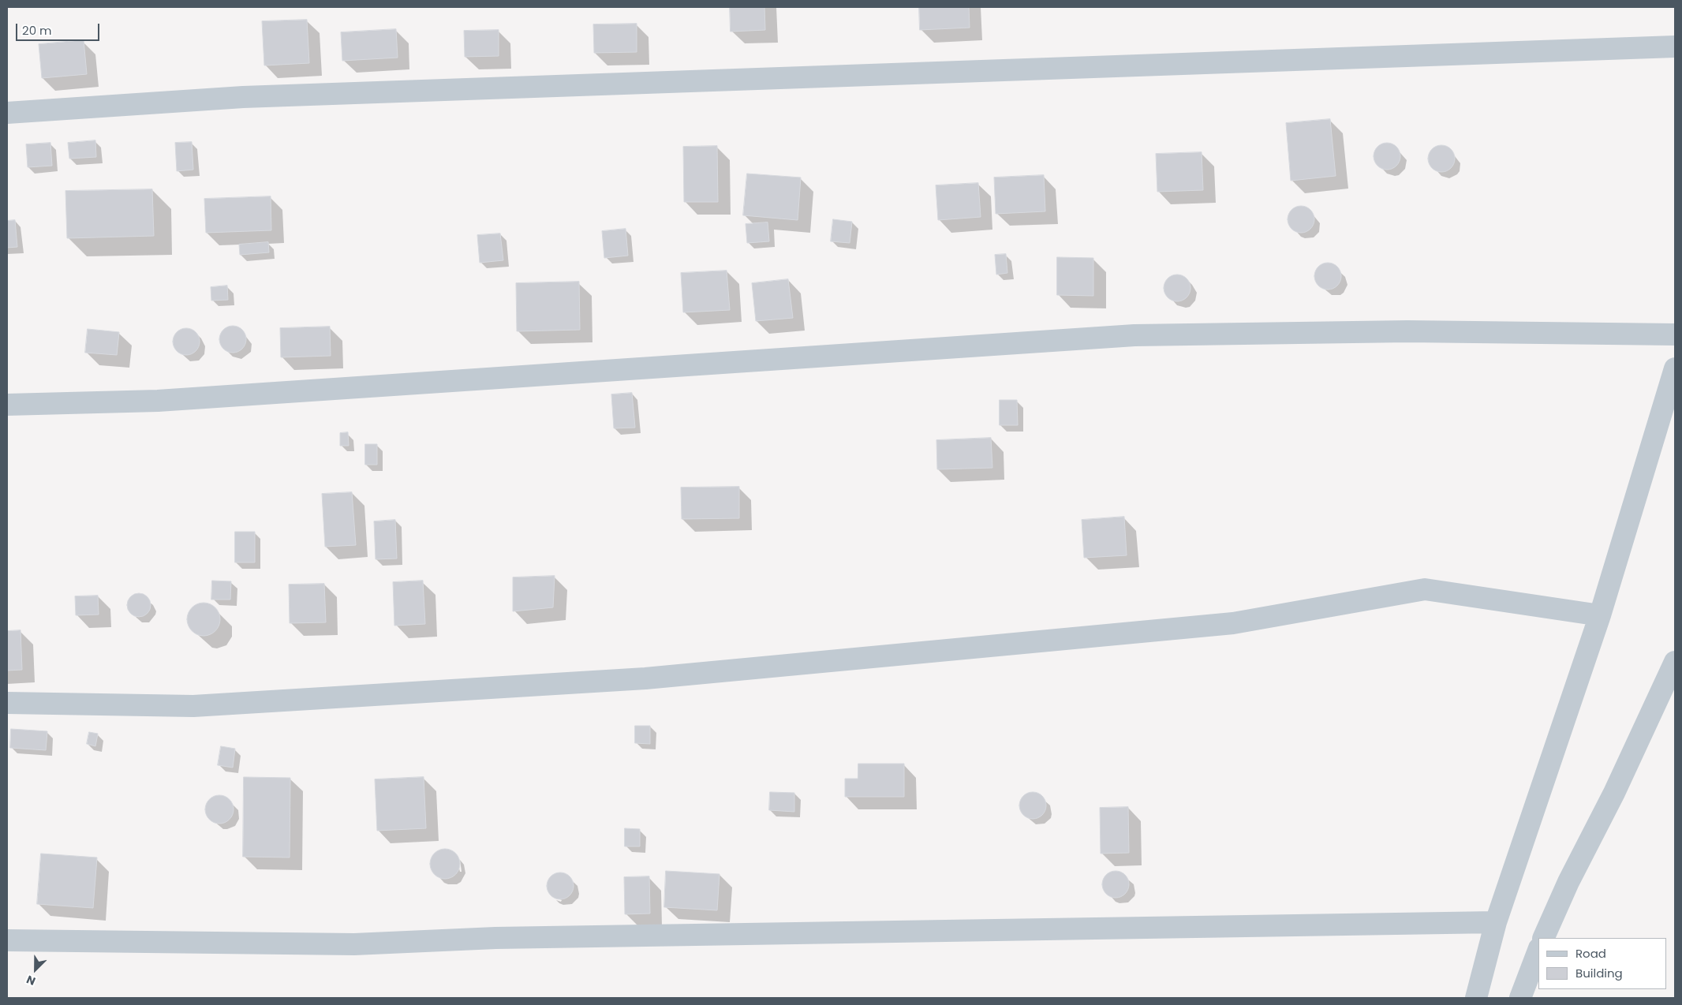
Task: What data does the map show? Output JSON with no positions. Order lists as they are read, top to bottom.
{
  "legend": ["Road", "Building"],
  "scale_bar": "20 m",
  "north": "bottom left"
}
